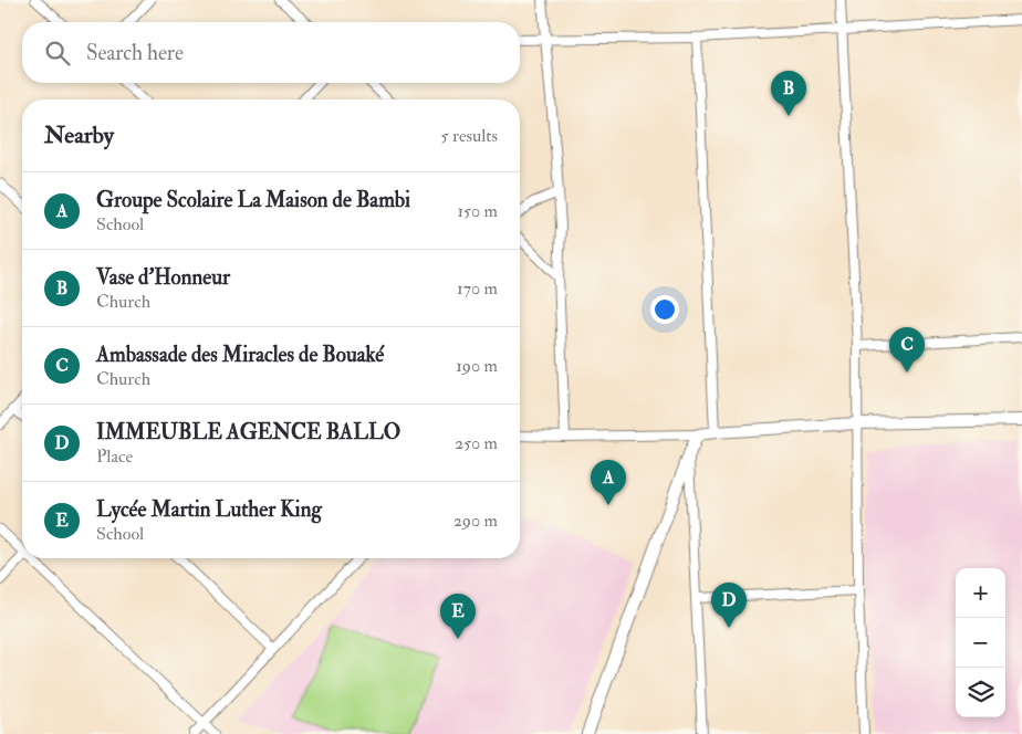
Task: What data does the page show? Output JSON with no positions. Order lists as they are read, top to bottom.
{
  "page": {
    "search": "Search here",
    "pins": [
      "B",
      "C",
      "A",
      "D",
      "E"
    ],
    "heading": ["Nearby", "5 results"],
    "list": [
      {
        "mark": "A",
        "name": "Groupe Scolaire La Maison de Bambi",
        "note": "School",
        "value": "150 m"
      },
      {
        "mark": "B",
        "name": "Vase d'Honneur",
        "note": "Church",
        "value": "170 m"
      },
      {
        "mark": "C",
        "name": "Ambassade des Miracles de Bouaké",
        "note": "Church",
        "value": "190 m"
      },
      {
        "mark": "D",
        "name": "IMMEUBLE AGENCE BALLO",
        "note": "Place",
        "value": "250 m"
      },
      {
        "mark": "E",
        "name": "Lycée Martin Luther King",
        "note": "School",
        "value": "290 m"
      }
    ],
    "map_buttons": ["+", "−"]
  }
}
